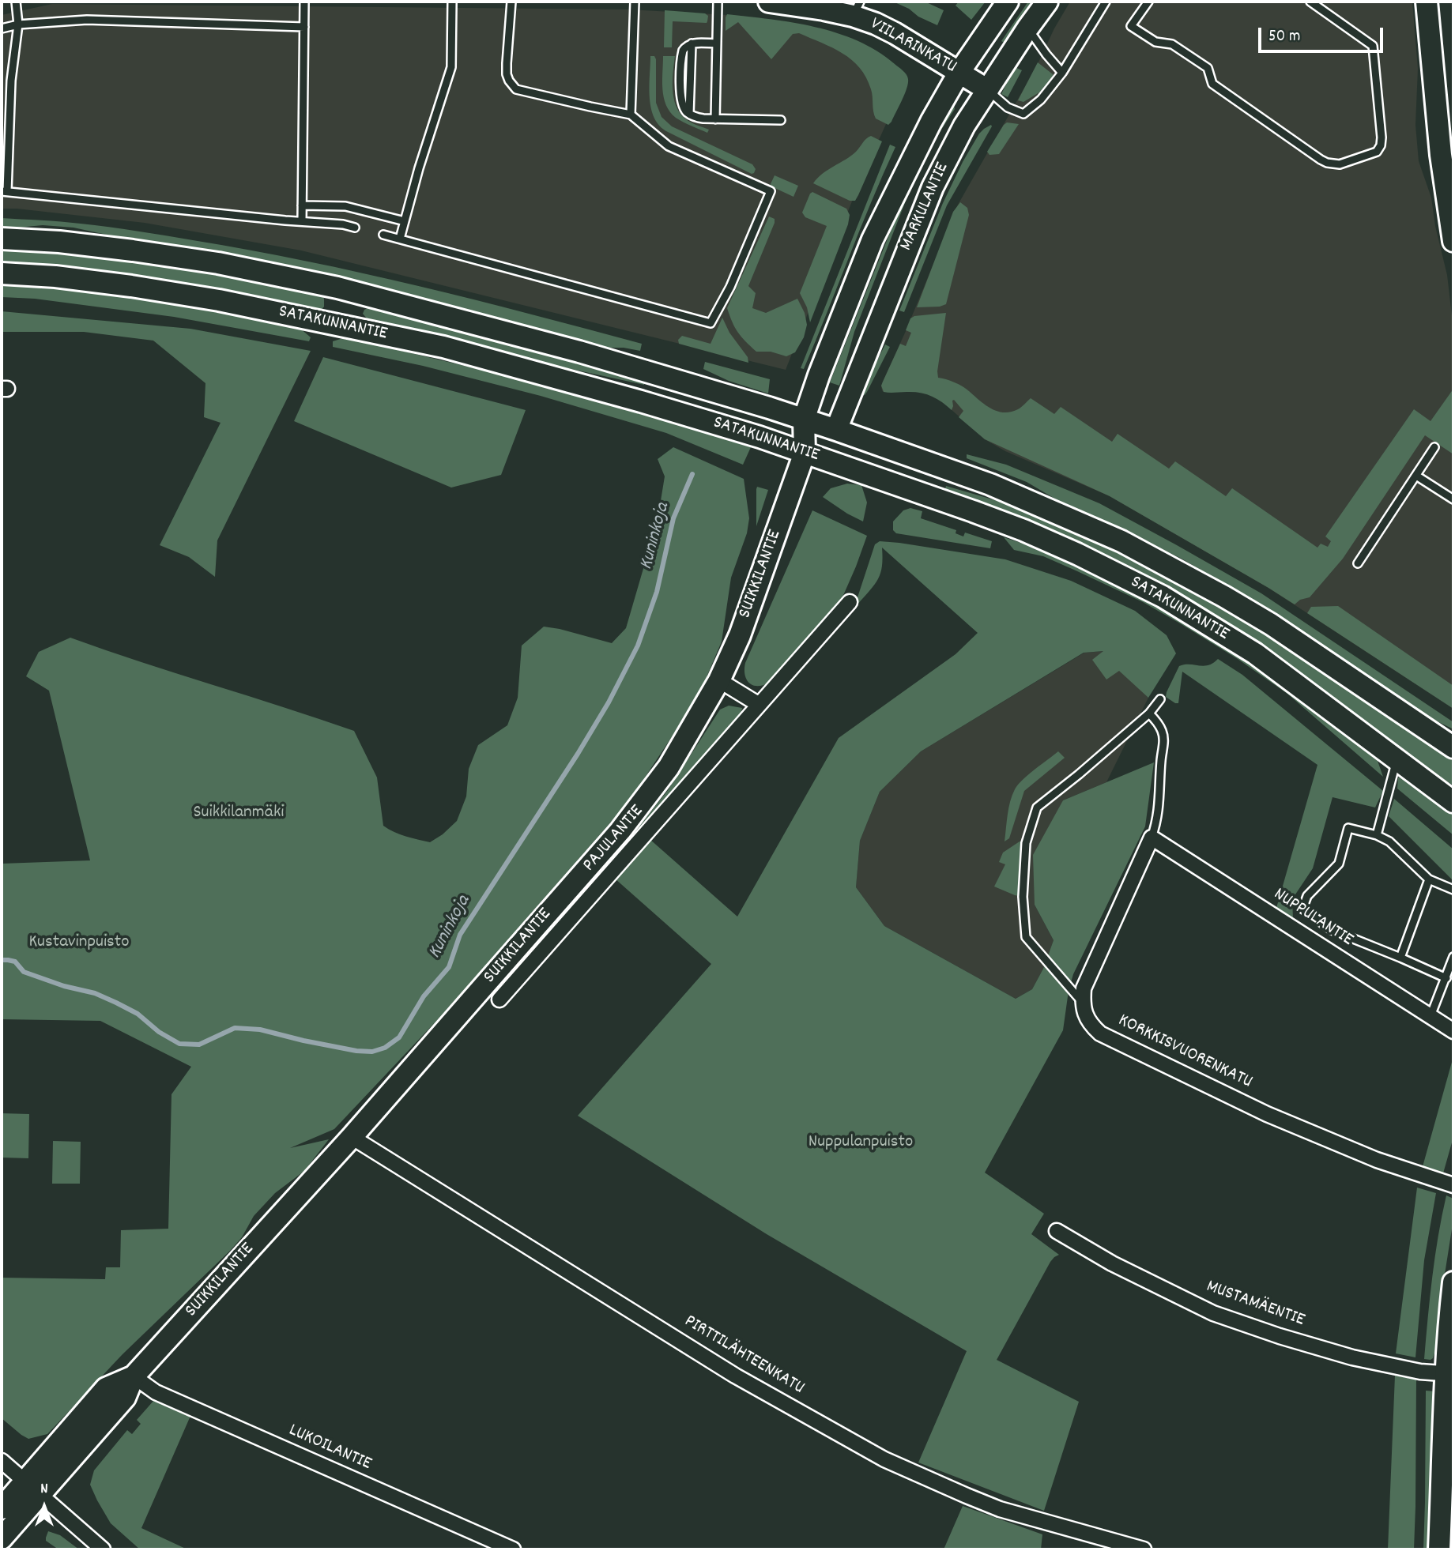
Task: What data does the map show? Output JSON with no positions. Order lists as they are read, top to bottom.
{
  "streets": {
    "main road": [
      "VIILARINKATU",
      "MARKULANTIE",
      "SATAKUNNANTIE",
      "SUIKKILANTIE"
    ],
    "street": [
      "PAJULANTIE",
      "NUPPULANTIE",
      "KORKKISVUORENKATU",
      "MUSTAMÄENTIE",
      "PIRTTILÄHTEENKATU",
      "LUKOILANTIE"
    ]
  },
  "crossings": [
    ["VIILARINKATU", "MARKULANTIE"],
    ["MARKULANTIE", "SATAKUNNANTIE"],
    ["SATAKUNNANTIE", "SUIKKILANTIE"],
    ["SUIKKILANTIE", "PAJULANTIE"],
    ["SUIKKILANTIE", "PIRTTILÄHTEENKATU"],
    ["SUIKKILANTIE", "LUKOILANTIE"]
  ],
  "water": ["Kuninkoja"],
  "parks": ["Suikkilanmäki", "Kustavinpuisto", "Nuppulanpuisto"],
  "scale_bar": "50 m",
  "north": "top"
}
